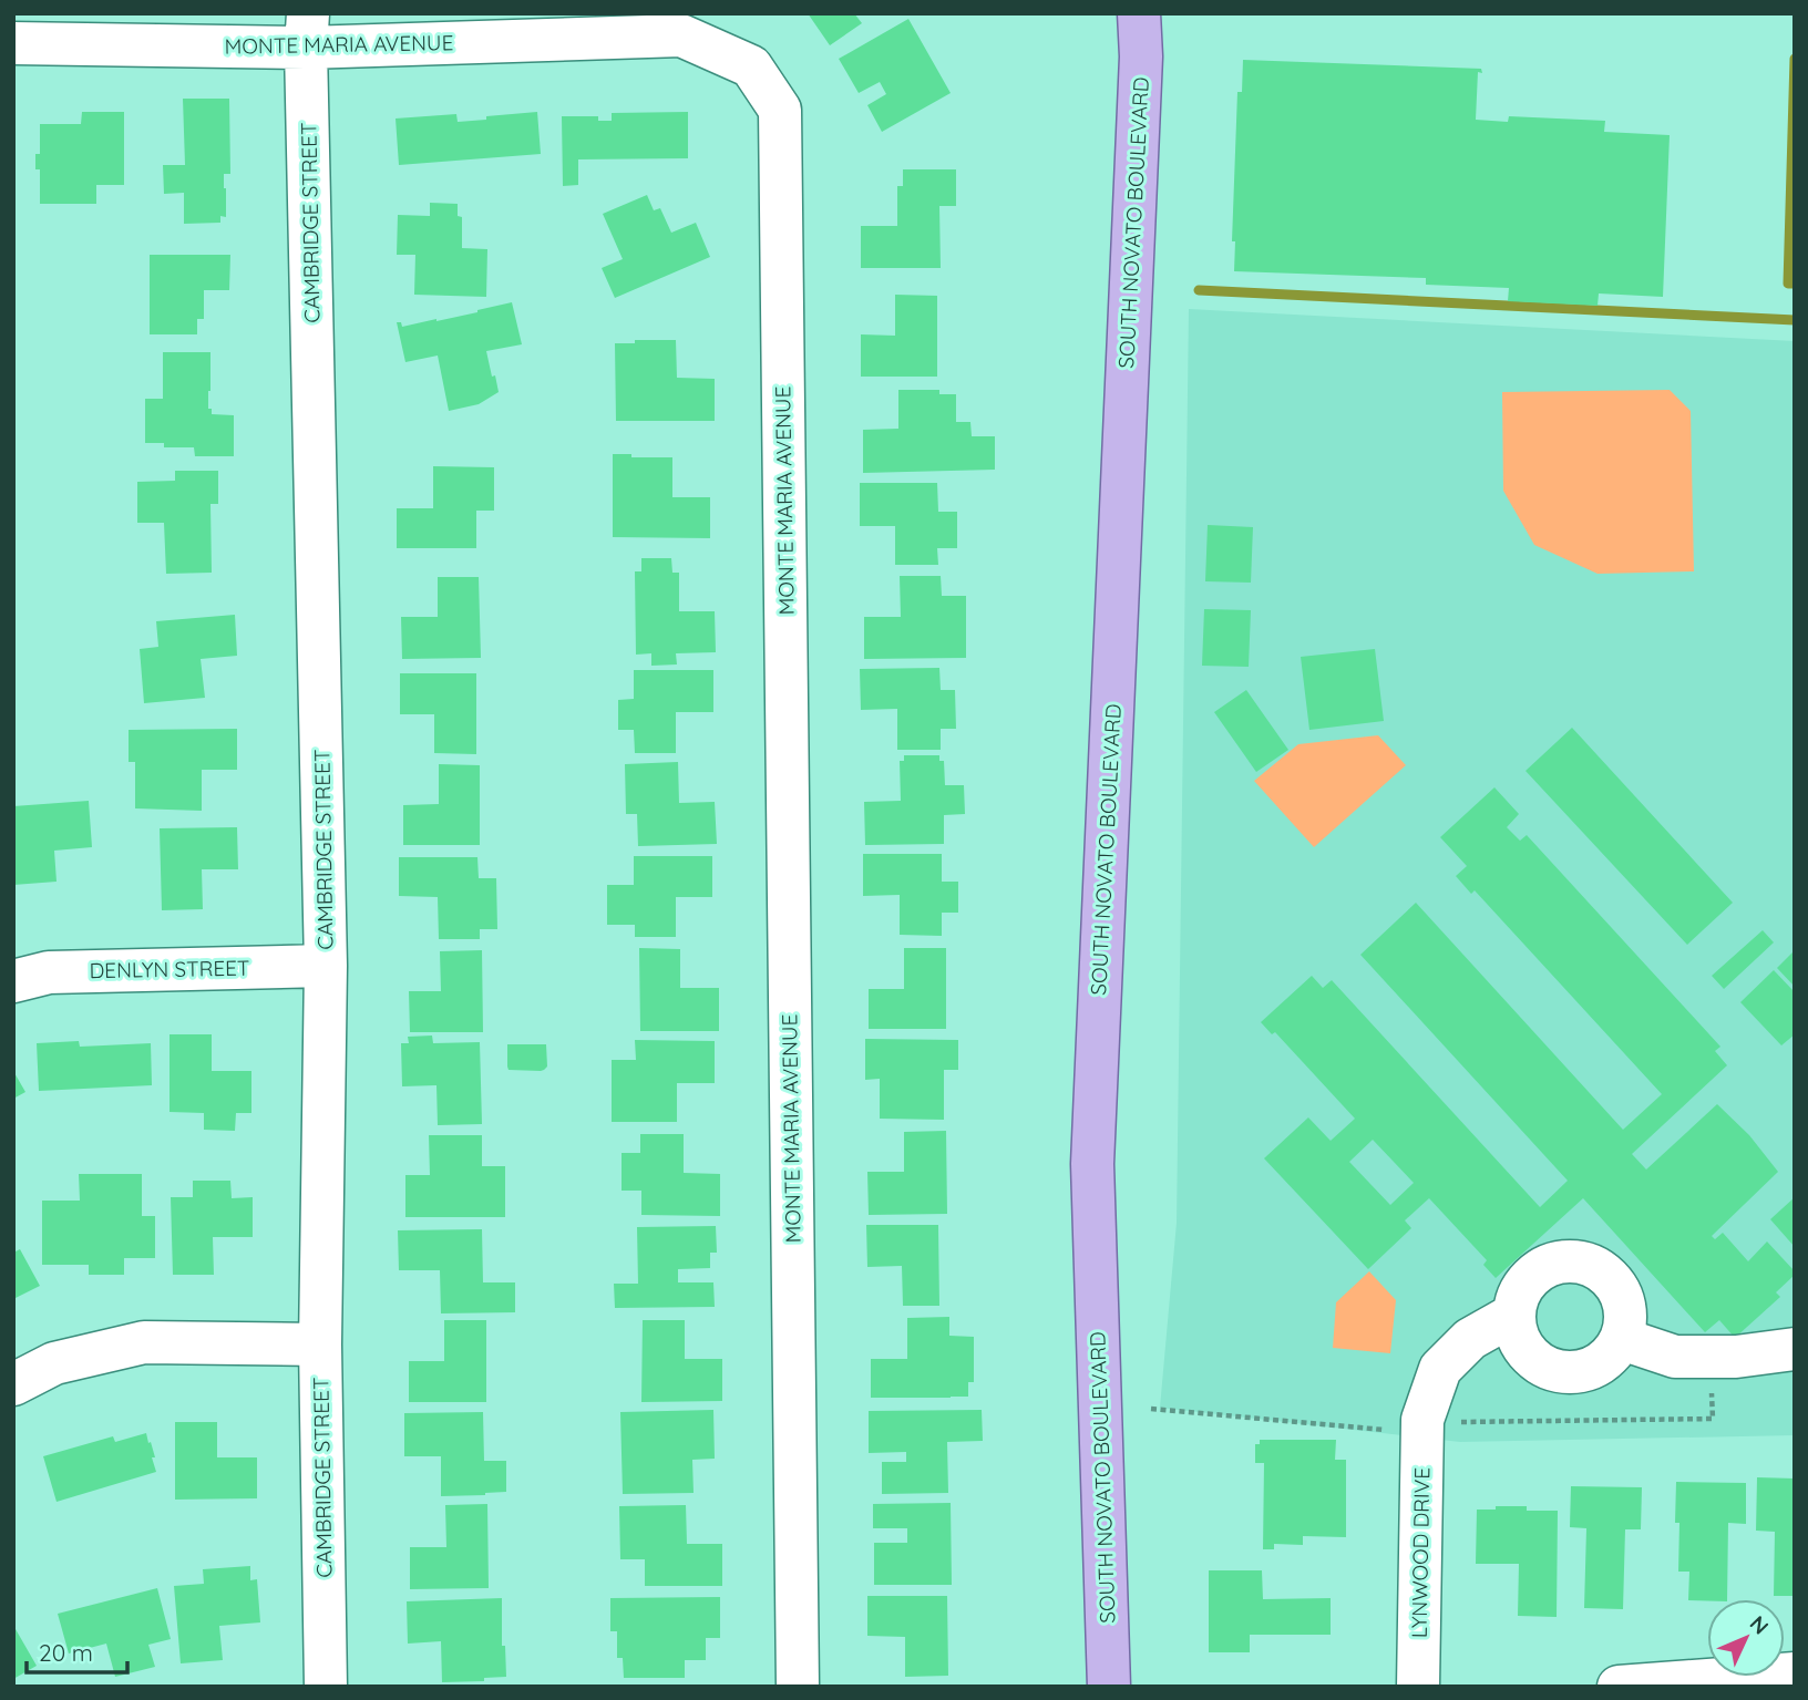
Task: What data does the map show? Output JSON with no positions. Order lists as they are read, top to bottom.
{
  "streets": {
    "main road": ["SOUTH NOVATO BOULEVARD"],
    "street": [
      "MONTE MARIA AVENUE",
      "CAMBRIDGE STREET",
      "DENLYN STREET",
      "LYNWOOD DRIVE"
    ]
  },
  "crossings": [
    ["MONTE MARIA AVENUE", "CAMBRIDGE STREET"],
    ["CAMBRIDGE STREET", "DENLYN STREET"]
  ],
  "scale_bar": "20 m",
  "north": "top right"
}
